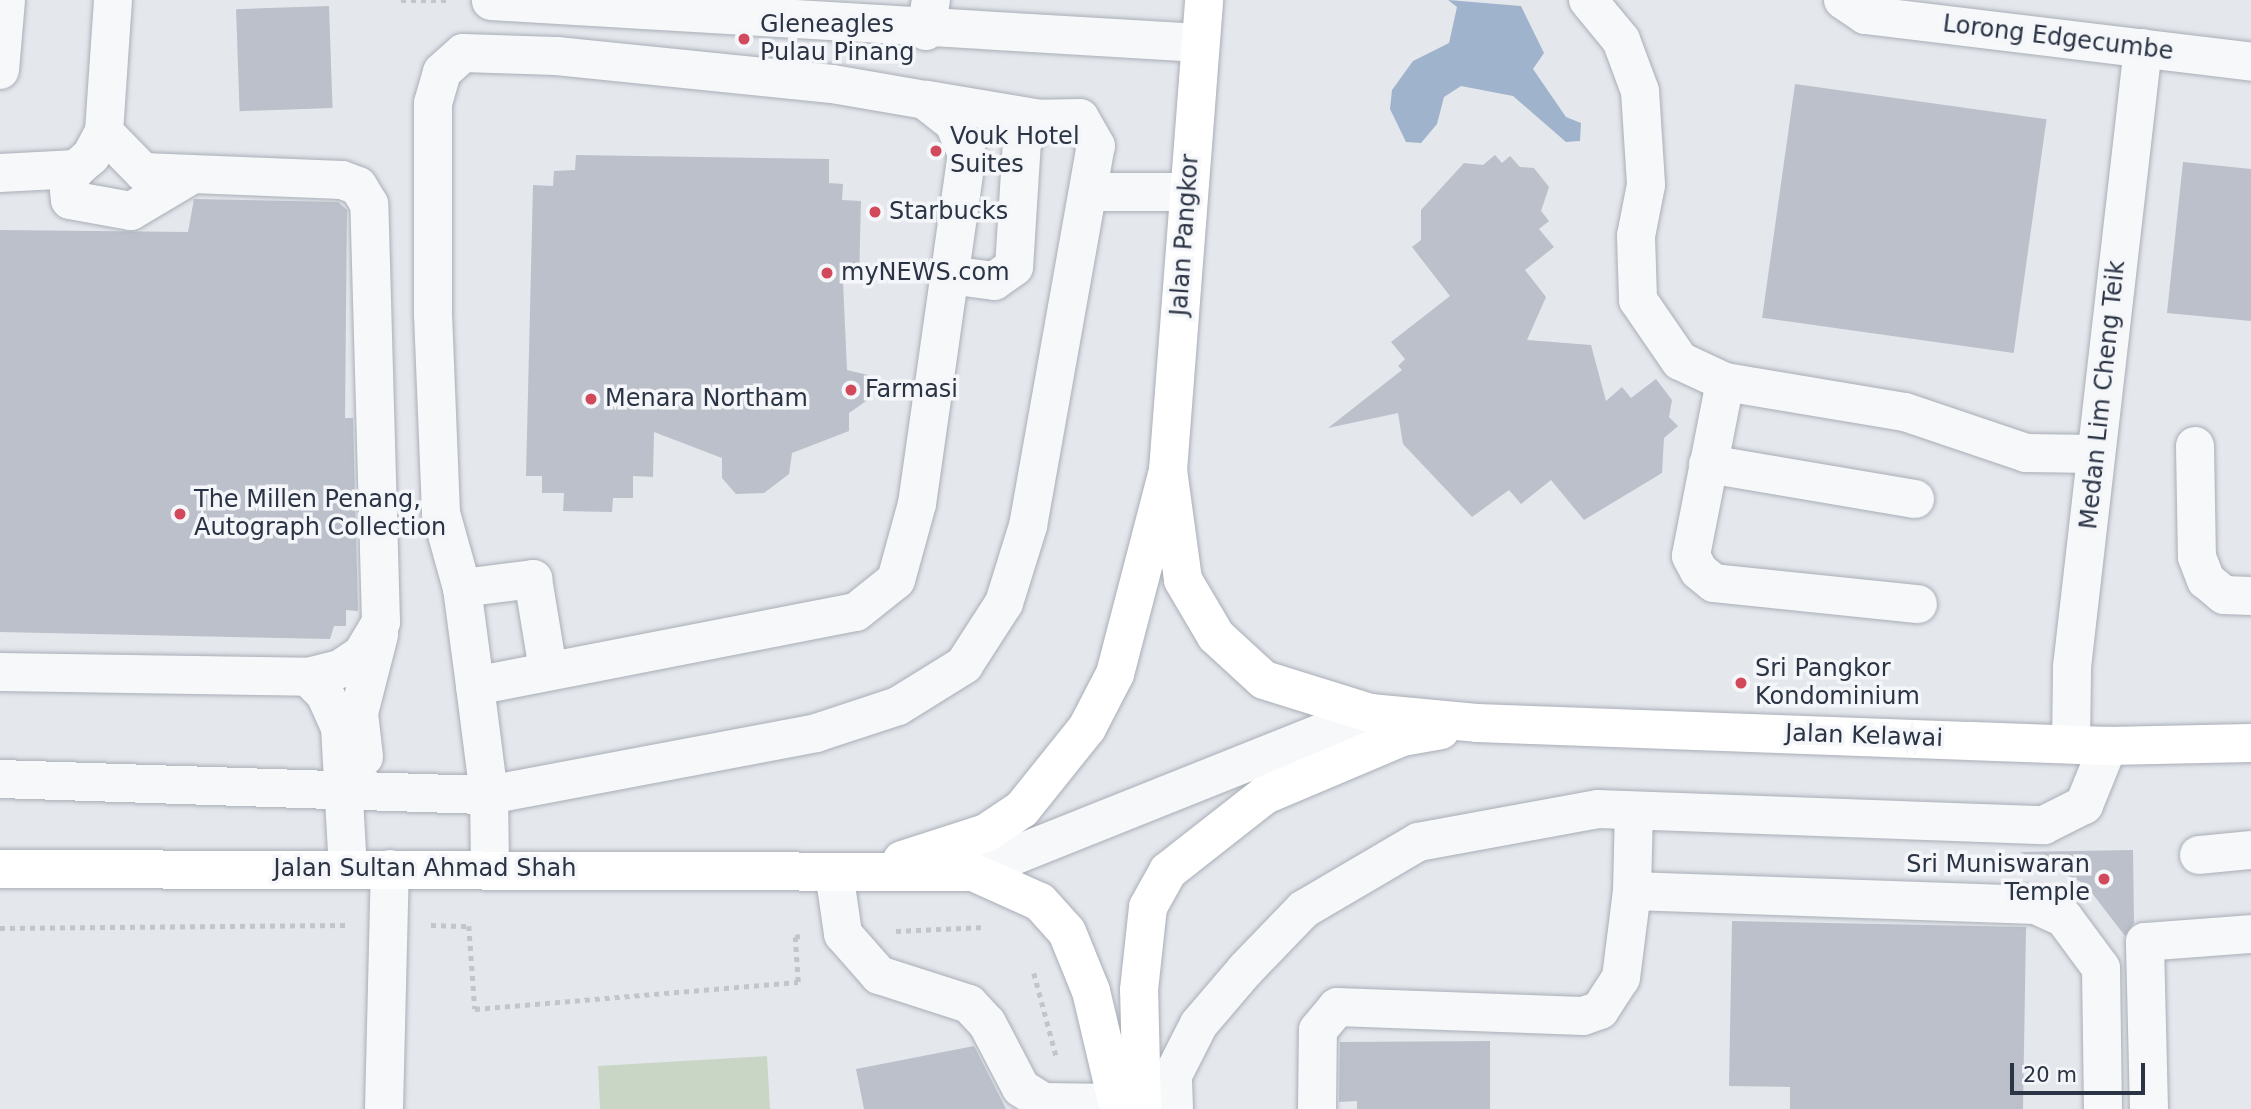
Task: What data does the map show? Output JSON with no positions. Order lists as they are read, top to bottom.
{
  "streets": {
    "main road": ["Jalan Pangkor", "Jalan Kelawai", "Jalan Sultan Ahmad Shah"],
    "street": ["Lorong Edgecumbe", "Medan Lim Cheng Teik"]
  },
  "crossings": [
    ["Lorong Edgecumbe", "Medan Lim Cheng Teik"],
    ["Jalan Pangkor", "Jalan Kelawai"],
    ["Jalan Pangkor", "Jalan Sultan Ahmad Shah"],
    ["Medan Lim Cheng Teik", "Jalan Kelawai"],
    ["Jalan Kelawai", "Jalan Sultan Ahmad Shah"]
  ],
  "places": [
    "Gleneagles Pulau Pinang",
    "Vouk Hotel Suites",
    "Starbucks",
    "myNEWS.com",
    "Farmasi",
    "Menara Northam",
    "The Millen Penang, Autograph Collection",
    "Sri Pangkor Kondominium",
    "Sri Muniswaran Temple"
  ],
  "scale_bar": "20 m"
}
